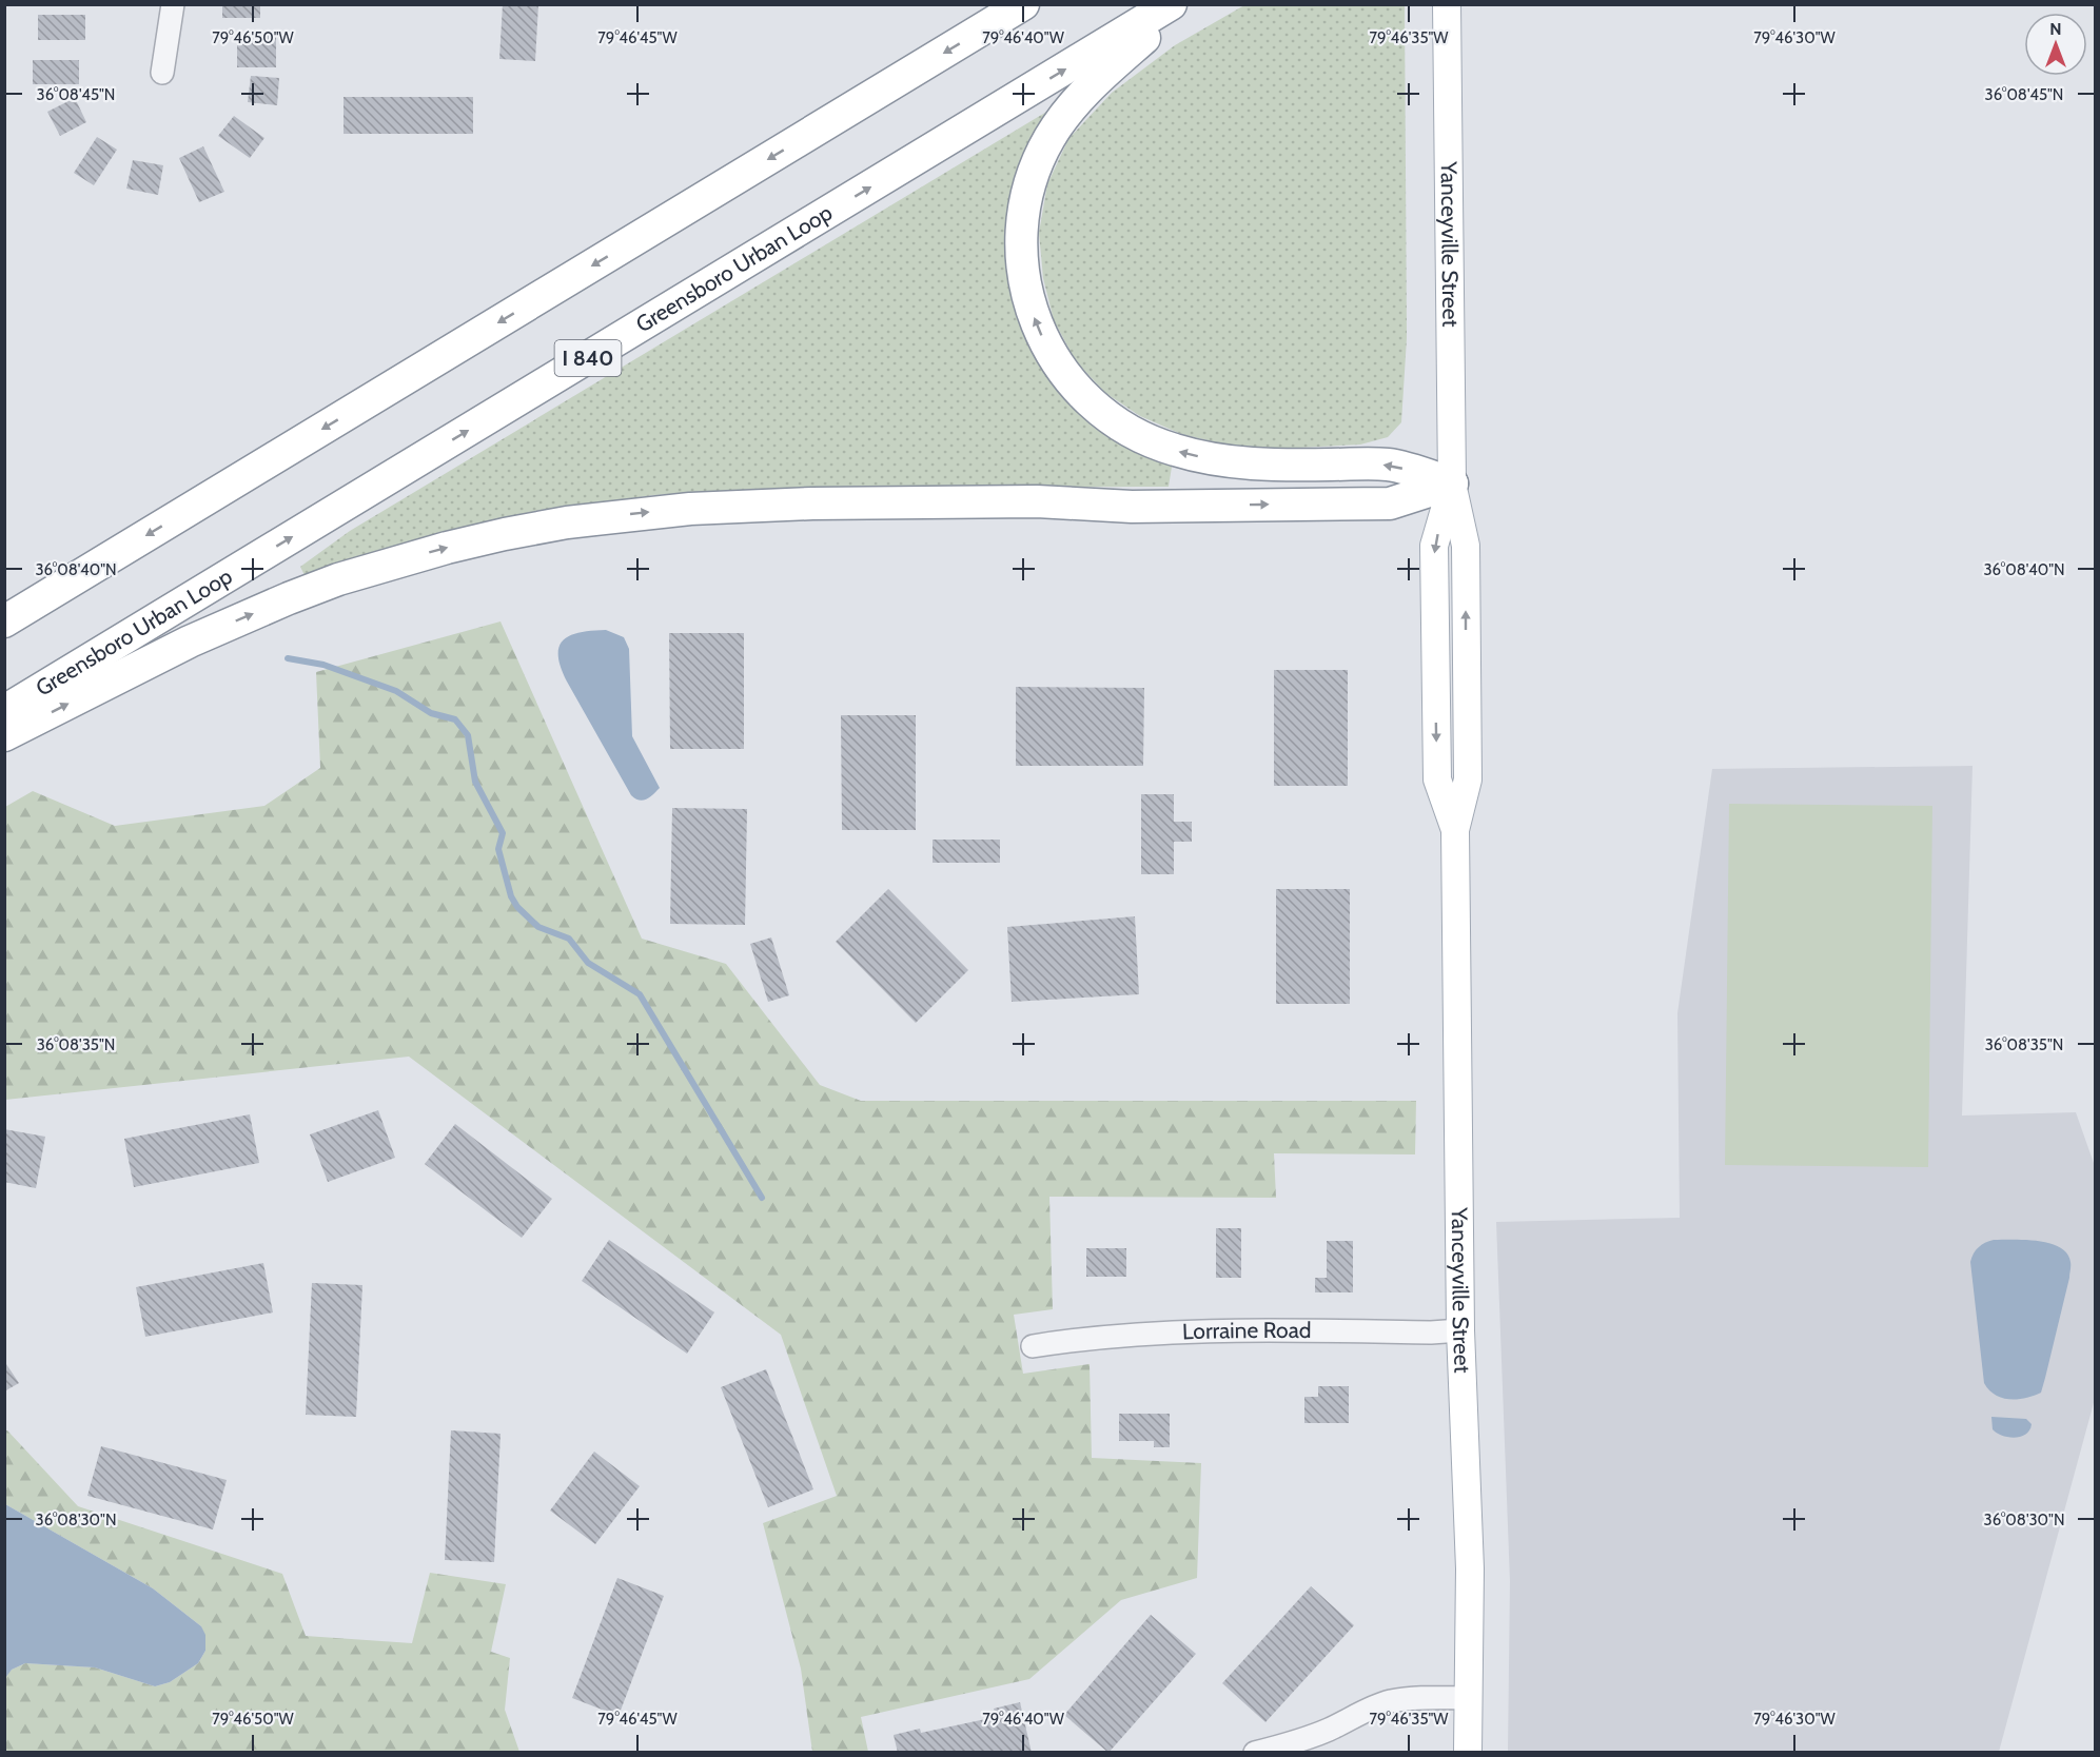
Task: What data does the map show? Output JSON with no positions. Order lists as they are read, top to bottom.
{
  "streets": {
    "highway": ["Greensboro Urban Loop", "I 840"],
    "main road": ["Yanceyville Street"],
    "street": ["Lorraine Road"]
  },
  "crossings": [
    ["Yanceyville Street", "Lorraine Road"]
  ],
  "north": "top",
  "coordinates": [
    "79°46'50\"W",
    "79°46'45\"W",
    "79°46'40\"W",
    "79°46'35\"W",
    "79°46'30\"W",
    "36°08'45\"N",
    "36°08'40\"N",
    "36°08'35\"N",
    "36°08'30\"N"
  ]
}
